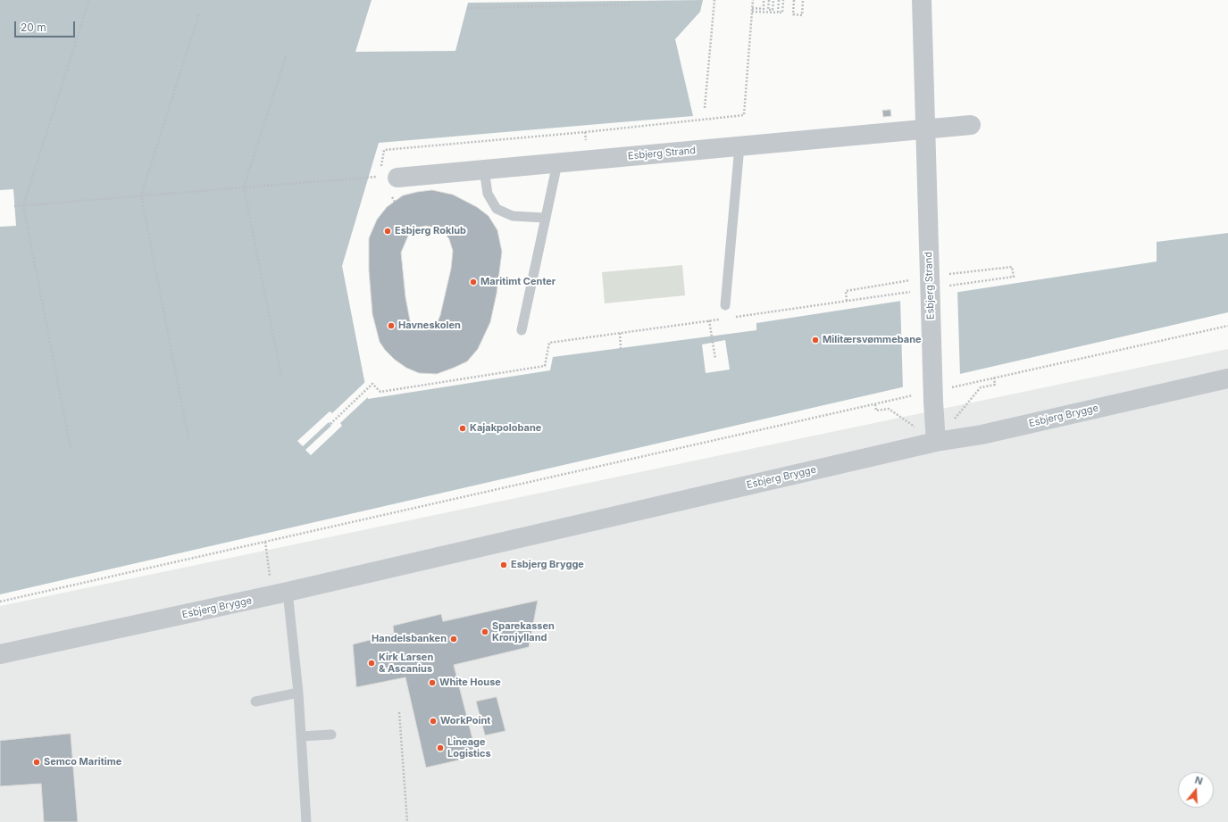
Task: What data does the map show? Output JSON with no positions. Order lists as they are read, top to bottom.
{
  "streets": {
    "street": ["Esbjerg Strand", "Esbjerg Brygge"]
  },
  "crossings": [
    ["Esbjerg Strand", "Esbjerg Brygge"]
  ],
  "places": [
    "Esbjerg Roklub",
    "Maritimt Center",
    "Havneskolen",
    "Militærsvømmebane",
    "Kajakpolobane",
    "Esbjerg Brygge",
    "Sparekassen Kronjylland",
    "Handelsbanken",
    "Kirk Larsen & Ascanius",
    "White House",
    "WorkPoint",
    "Lineage Logistics",
    "Semco Maritime"
  ],
  "scale_bar": "20 m",
  "north": "top"
}
